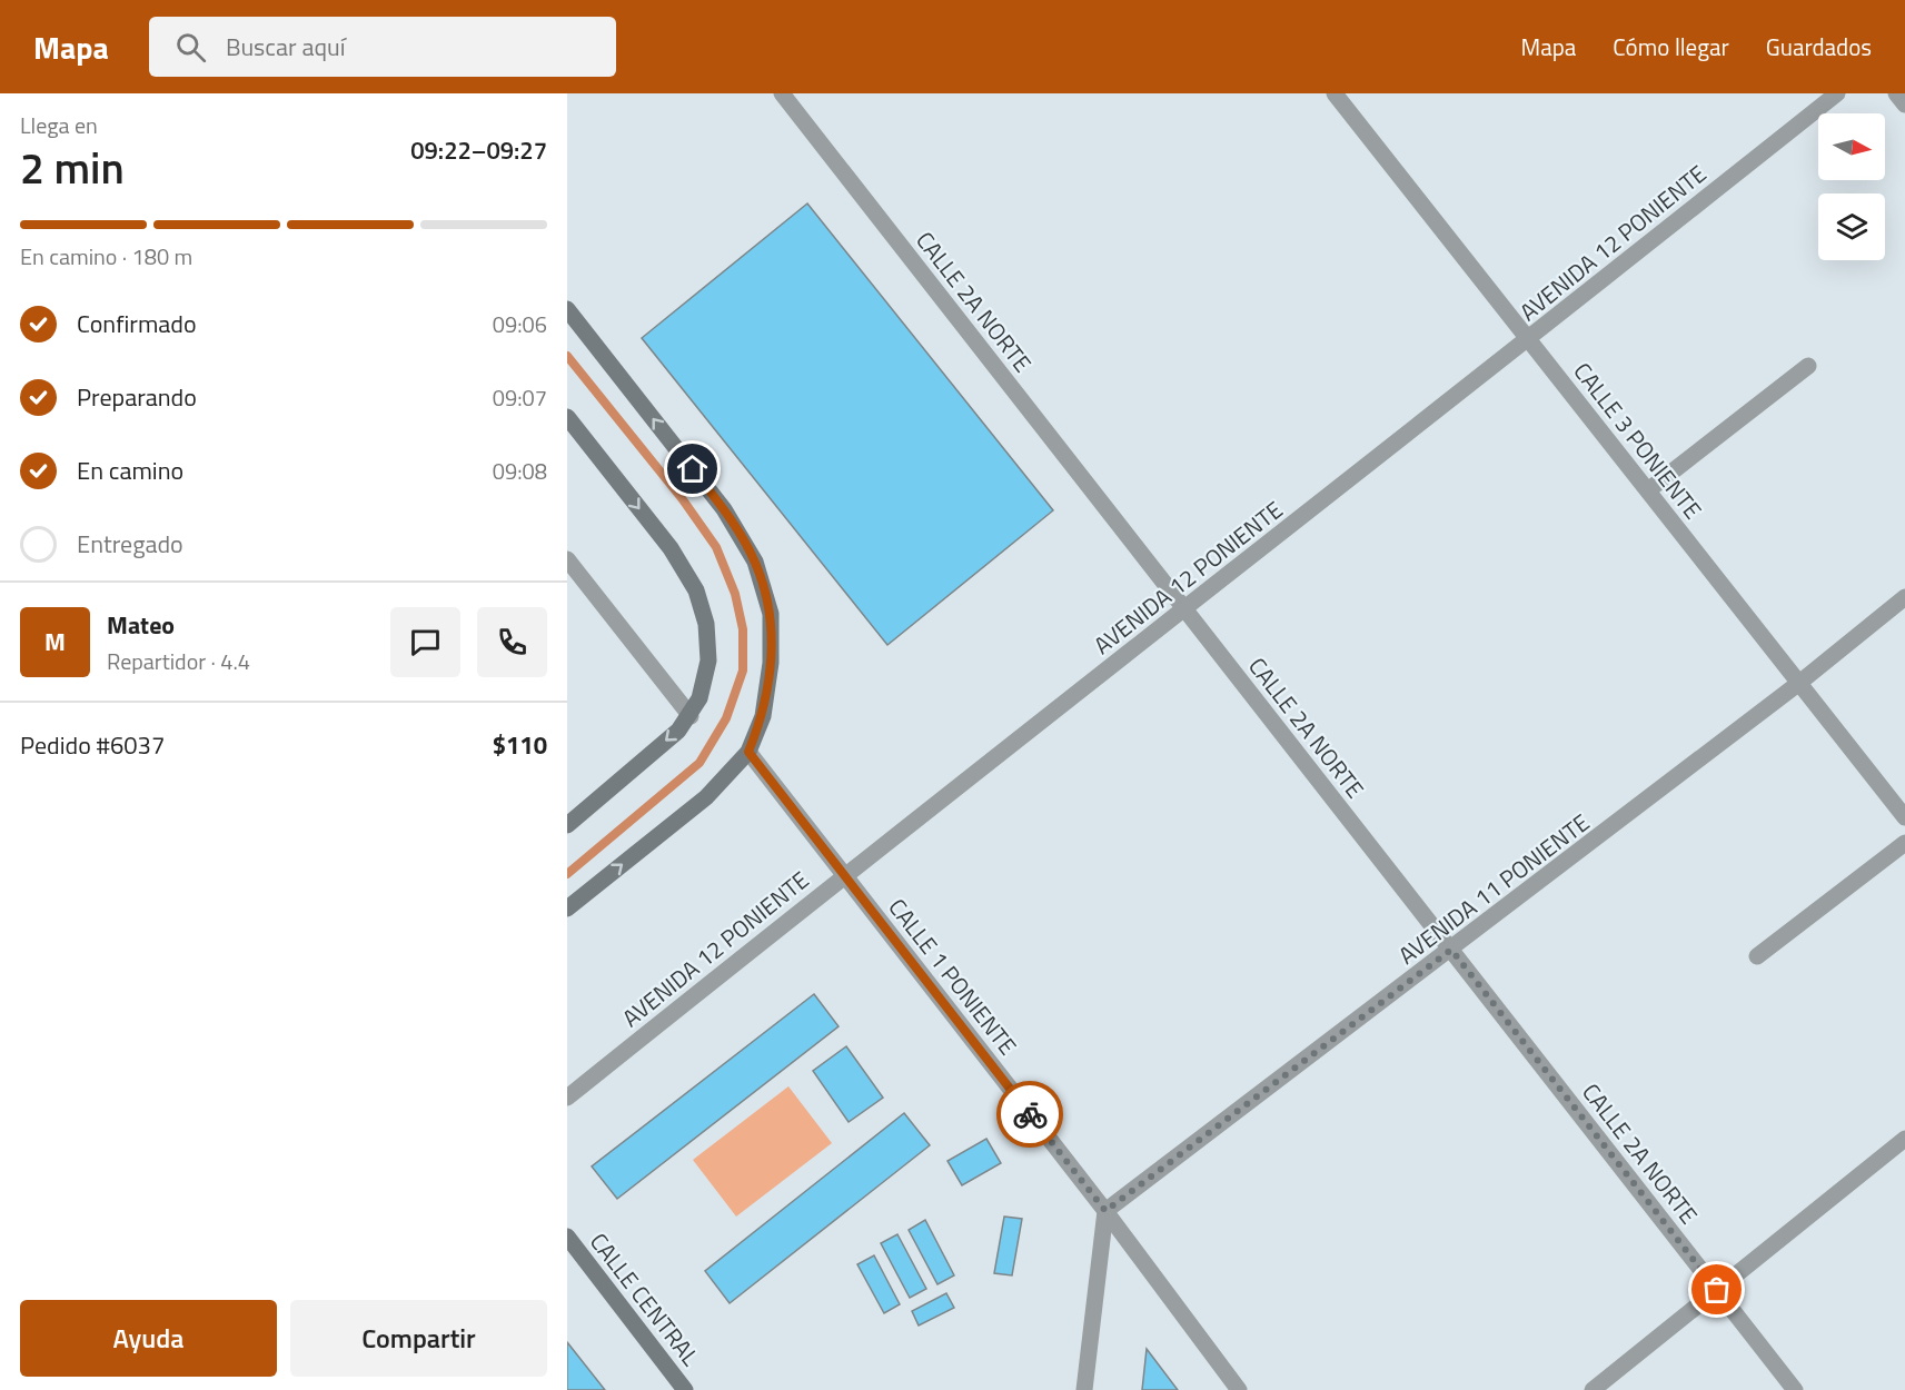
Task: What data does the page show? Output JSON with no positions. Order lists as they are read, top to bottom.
{
  "streets": {
    "main road": ["CALLE CENTRAL"],
    "street": [
      "AVENIDA 12 PONIENTE",
      "CALLE 2A NORTE",
      "CALLE 3 PONIENTE",
      "AVENIDA 11 PONIENTE",
      "CALLE 1 PONIENTE"
    ]
  },
  "crossings": [
    ["AVENIDA 12 PONIENTE", "CALLE 2A NORTE"],
    ["AVENIDA 12 PONIENTE", "CALLE 3 PONIENTE"],
    ["AVENIDA 12 PONIENTE", "CALLE 1 PONIENTE"],
    ["CALLE 2A NORTE", "AVENIDA 11 PONIENTE"],
    ["CALLE 3 PONIENTE", "AVENIDA 11 PONIENTE"],
    ["AVENIDA 11 PONIENTE", "CALLE 1 PONIENTE"]
  ],
  "north": "right",
  "page": {
    "header": "Mapa",
    "search": "Buscar aquí",
    "nav": ["Mapa", "Cómo llegar", "Guardados"],
    "heading": ["2 min", "Llega en", "09:22–09:27"],
    "panel": [
      "Mateo",
      "Repartidor · 4.4",
      "Pedido #6037",
      "$110"
    ],
    "bar": "En camino · 180 m",
    "list": [
      ["Confirmado", "09:06"],
      ["Preparando", "09:07"],
      ["En camino", "09:08"],
      "Entregado"
    ],
    "round": "M",
    "buttons": ["Ayuda", "Compartir"]
  }
}
